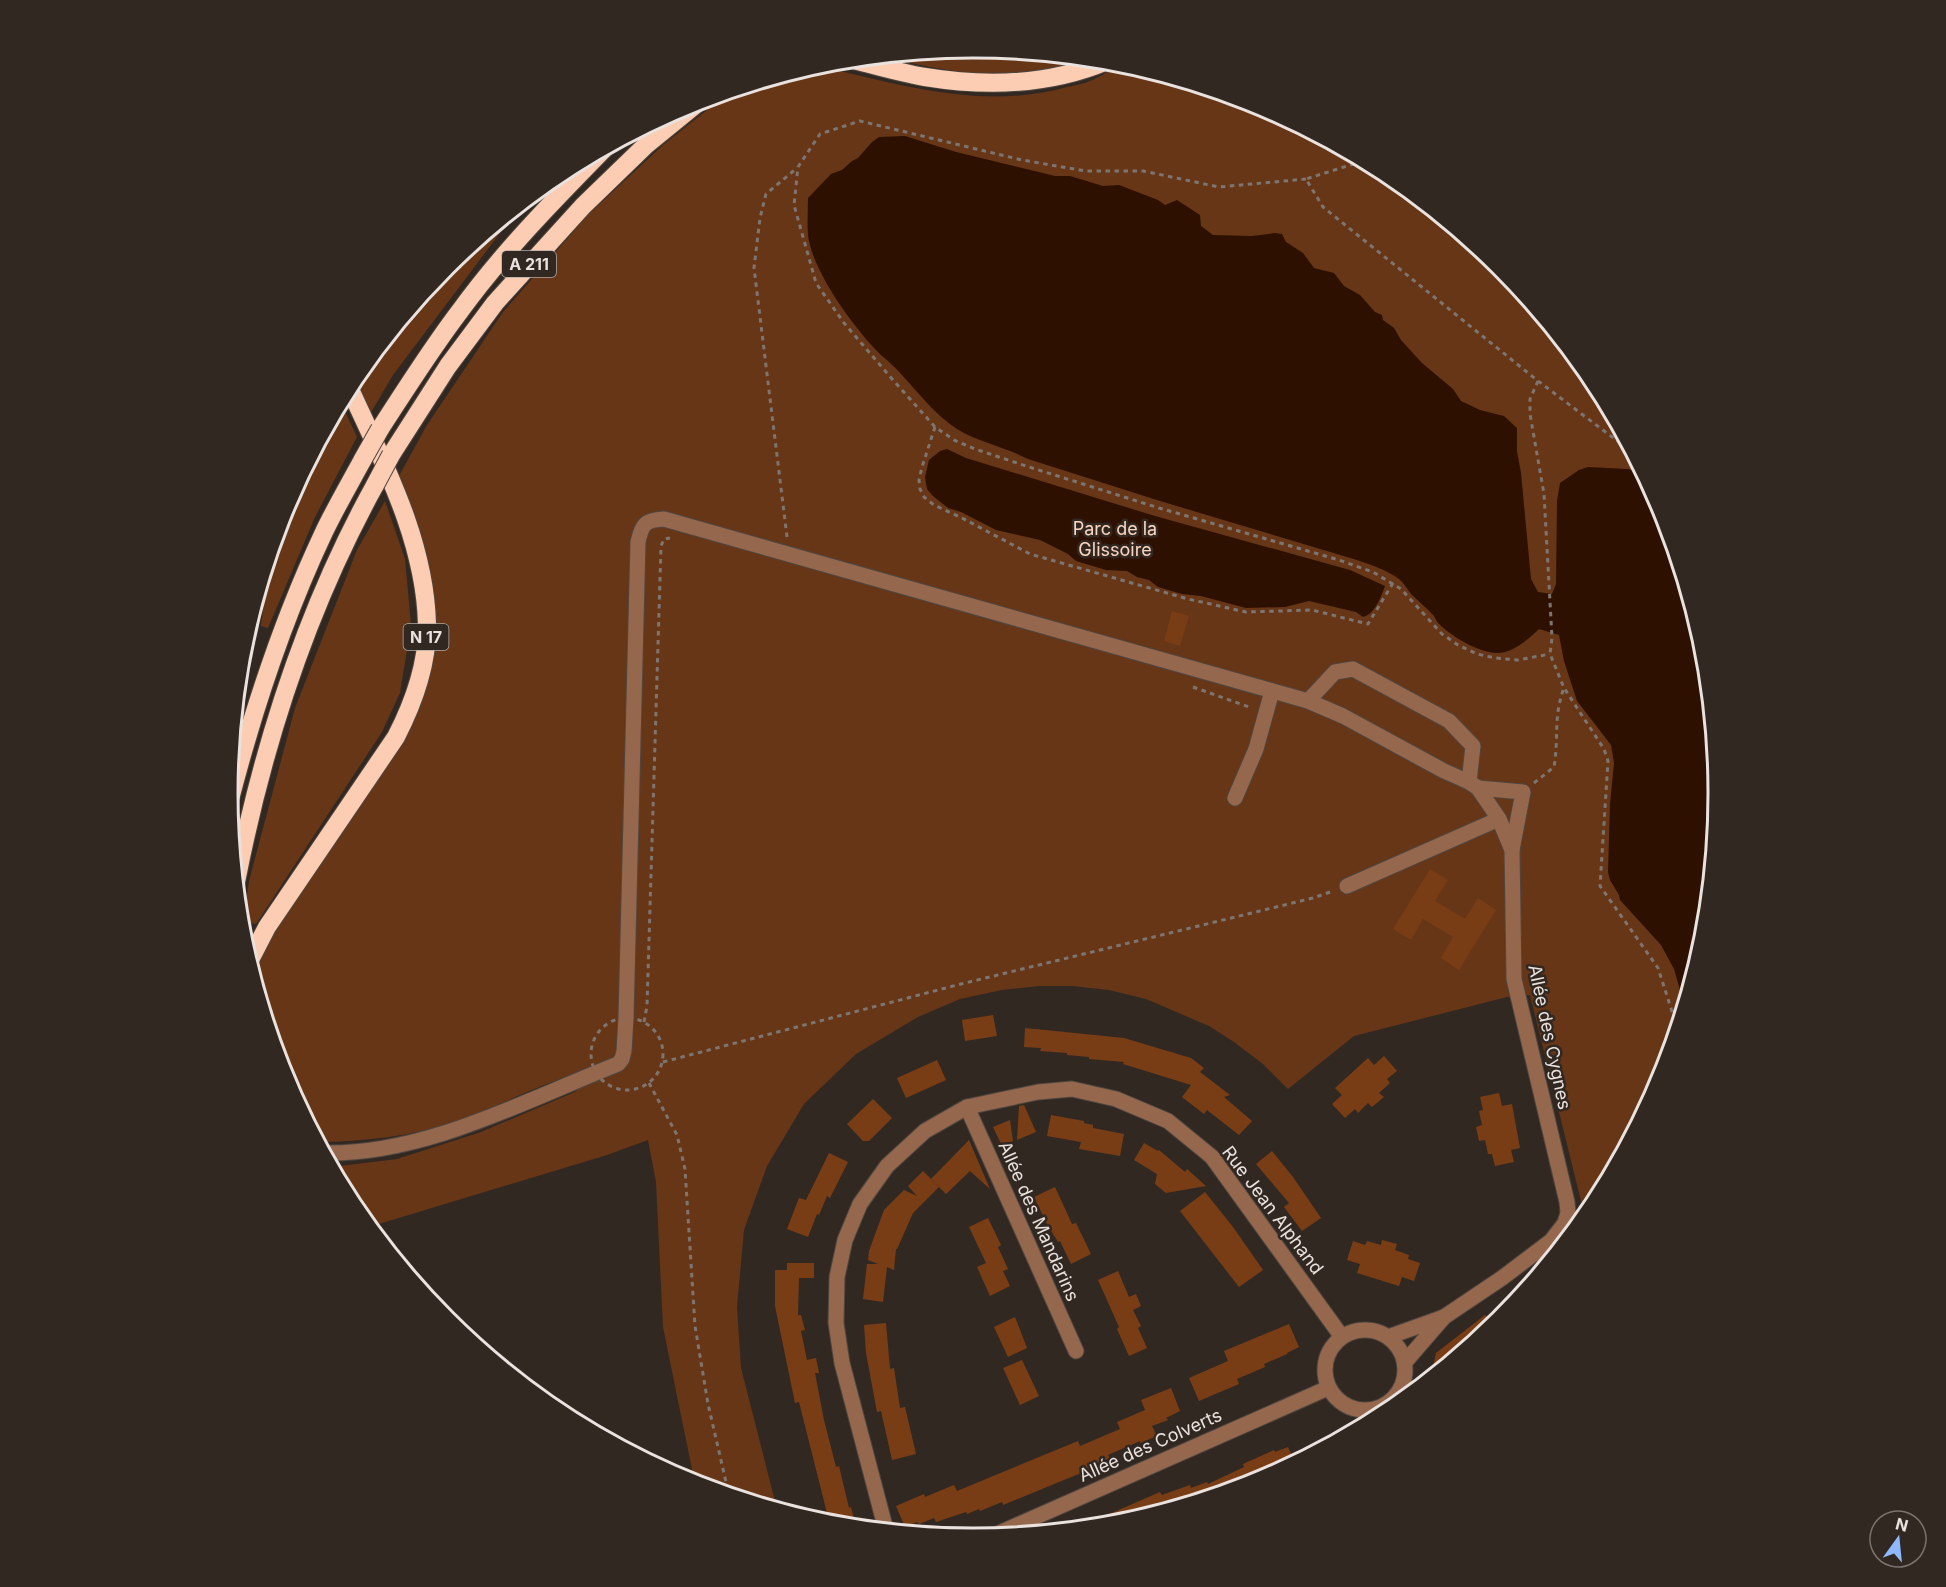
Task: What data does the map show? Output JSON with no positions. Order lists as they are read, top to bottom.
{
  "streets": {
    "highway": ["A 211", "N 17"],
    "street": [
      "Allée des Cygnes",
      "Rue Jean Alphand",
      "Allée des Mandarins",
      "Allée des Colverts"
    ]
  },
  "crossings": [
    ["Rue Jean Alphand", "Allée des Mandarins"]
  ],
  "parks": ["Parc de la Glissoire"],
  "north": "top"
}
